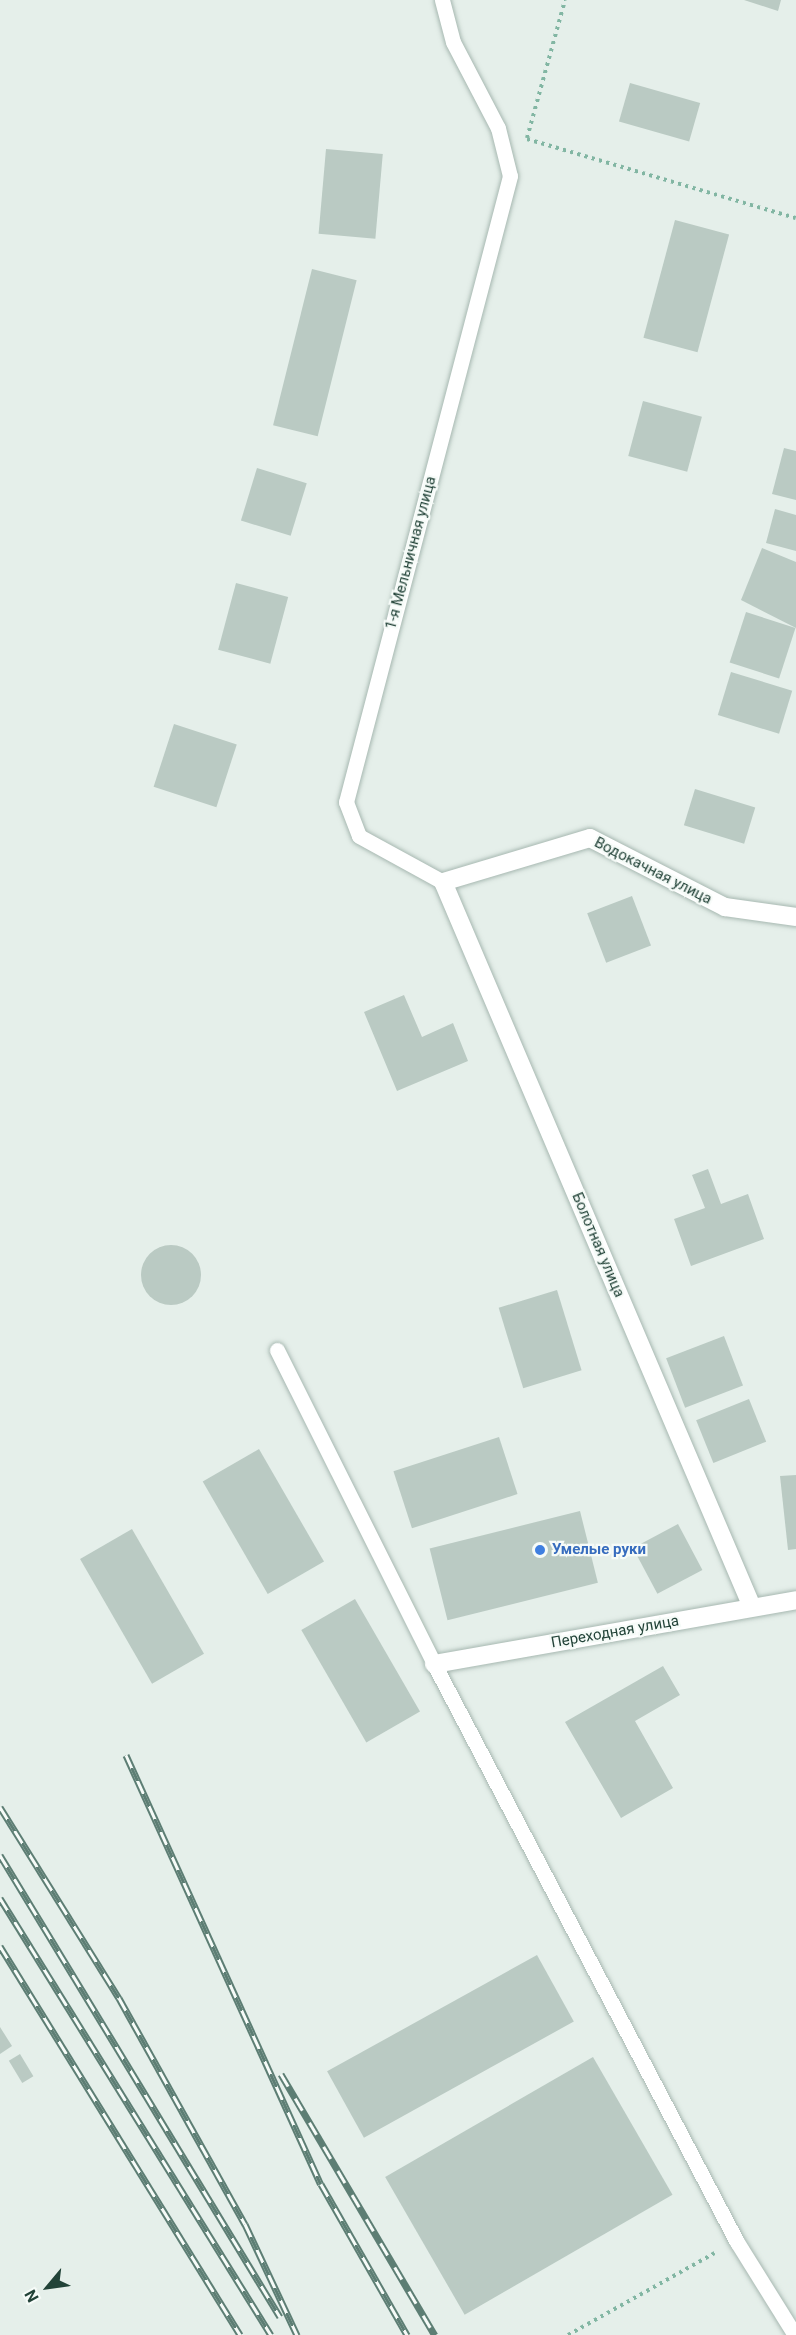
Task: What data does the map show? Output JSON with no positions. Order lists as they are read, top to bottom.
{
  "streets": {
    "street": ["Водокачная улица", "Болотная улица", "Переходная улица"],
    "lane": ["1-я Мельничная улица"]
  },
  "crossings": [
    ["1-я Мельничная улица", "Водокачная улица"],
    ["1-я Мельничная улица", "Болотная улица"],
    ["Водокачная улица", "Болотная улица"],
    ["Болотная улица", "Переходная улица"]
  ],
  "places": ["Умелые руки"],
  "north": "bottom left"
}
